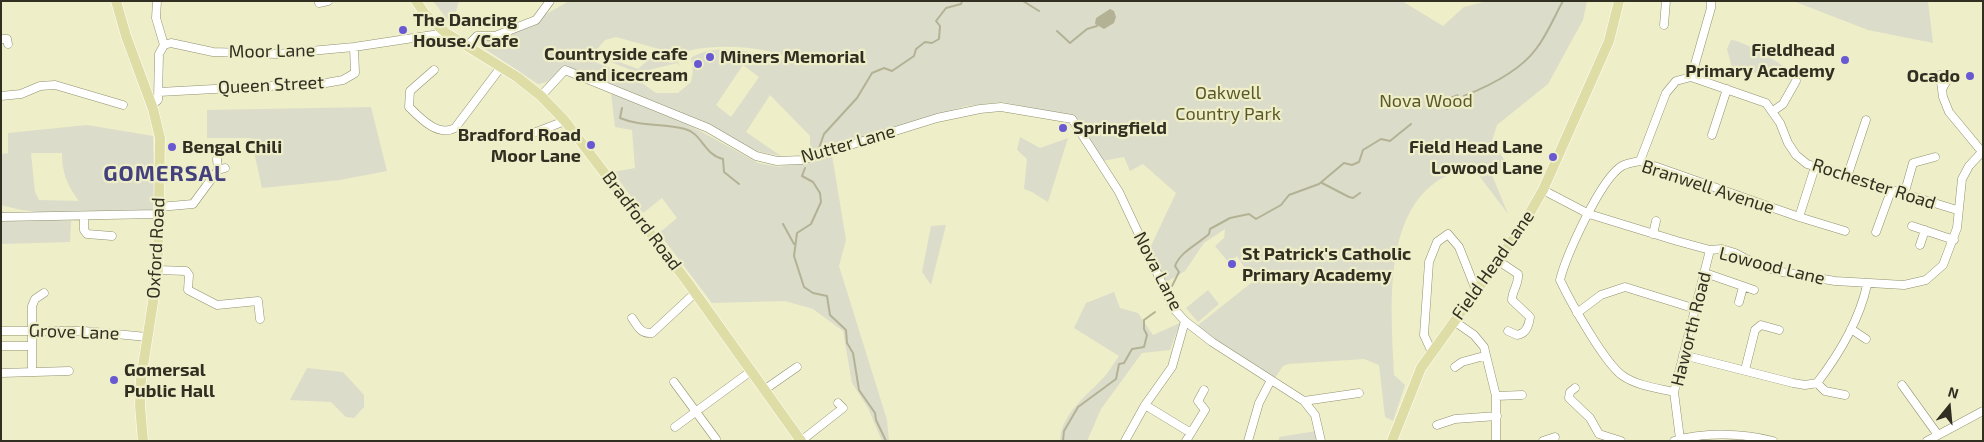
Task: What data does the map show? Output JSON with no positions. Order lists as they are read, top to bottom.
{
  "streets": {
    "main road": ["Bradford Road", "Oxford Road", "Field Head Lane"],
    "street": [
      "Moor Lane",
      "Queen Street",
      "Nutter Lane",
      "Rochester Road",
      "Branwell Avenue",
      "Lowood Lane",
      "Nova Lane",
      "Haworth Road",
      "Grove Lane"
    ]
  },
  "crossings": [
    ["Moor Lane", "Queen Street"],
    ["Moor Lane", "Bradford Road"],
    ["Nutter Lane", "Bradford Road"],
    ["Nutter Lane", "Nova Lane"],
    ["Rochester Road", "Lowood Lane"],
    ["Branwell Avenue", "Lowood Lane"],
    ["Oxford Road", "Grove Lane"],
    ["Field Head Lane", "Lowood Lane"],
    ["Lowood Lane", "Haworth Road"]
  ],
  "districts": ["GOMERSAL"],
  "parks": ["Oakwell Country Park", "Nova Wood"],
  "places": [
    "The Dancing House./Cafe",
    "Miners Memorial",
    "Fieldhead Primary Academy",
    "Countryside cafe and icecream",
    "Ocado",
    "Springfield",
    "Bradford Road Moor Lane",
    "Bengal Chili",
    "Field Head Lane Lowood Lane",
    "St Patrick's Catholic Primary Academy",
    "Gomersal Public Hall"
  ],
  "north": "top"
}
